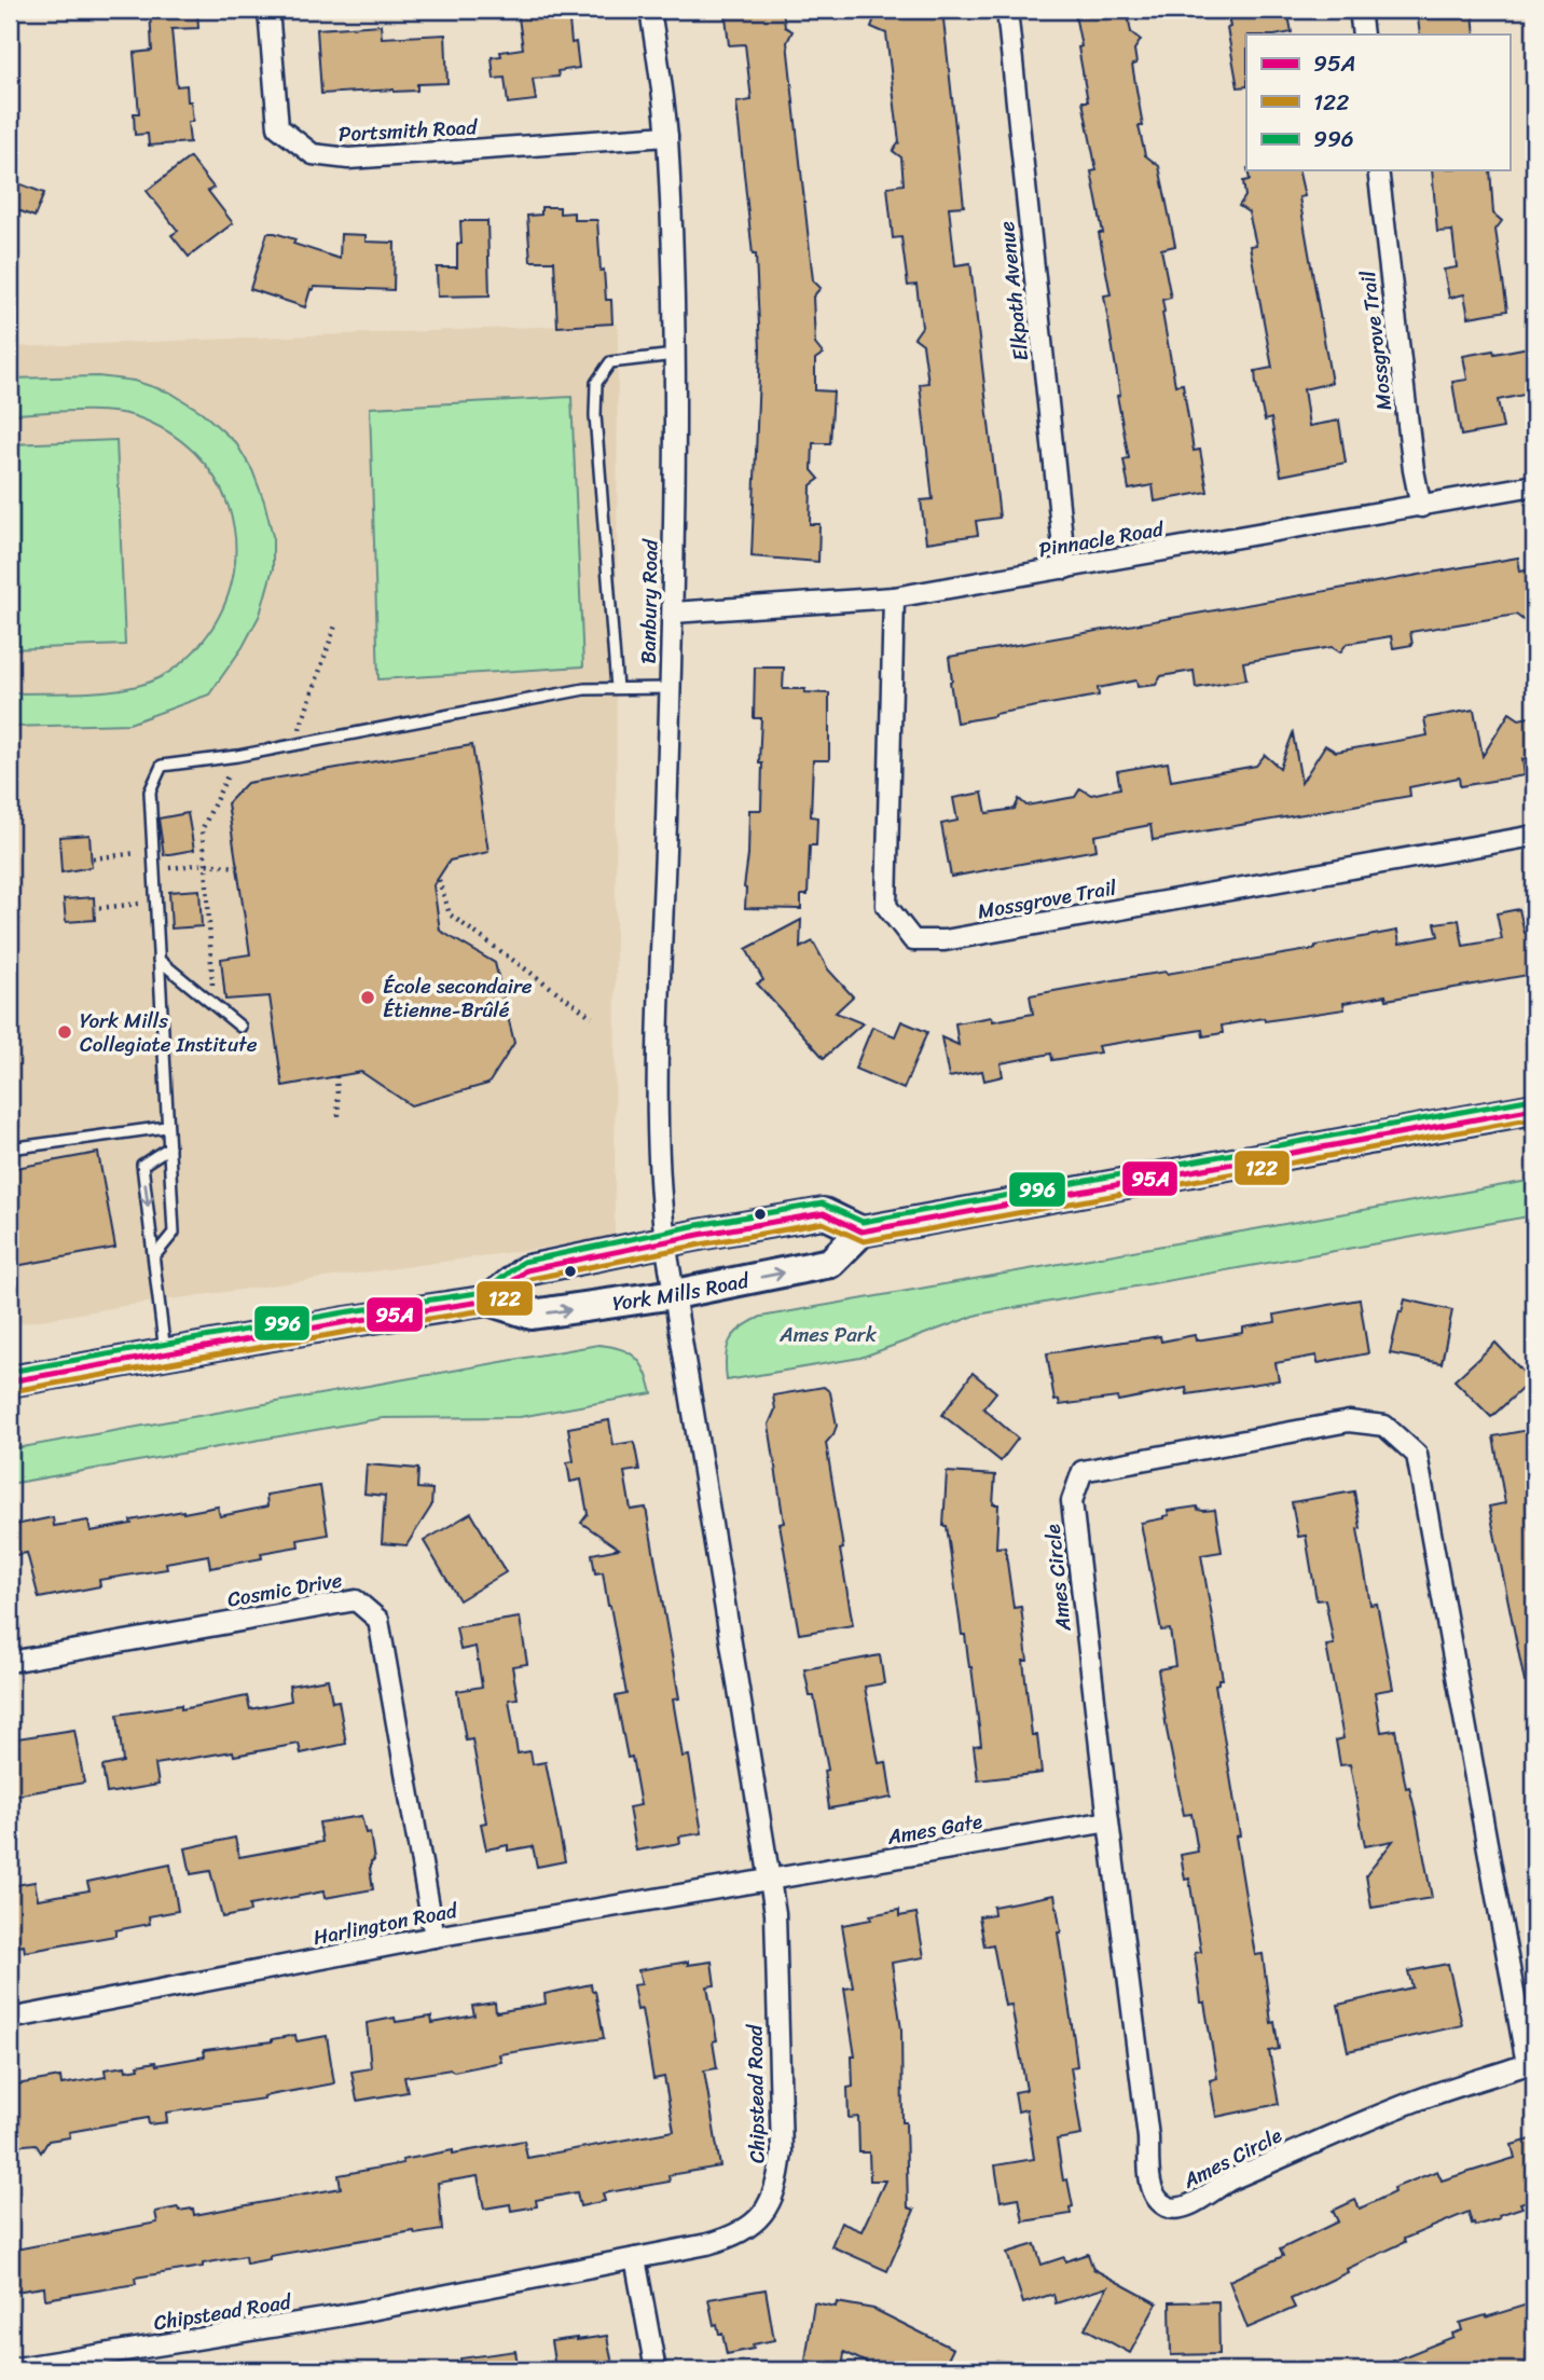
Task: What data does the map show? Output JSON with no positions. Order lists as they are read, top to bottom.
{
  "streets": {
    "main road": ["York Mills Road"],
    "street": [
      "Portsmith Road",
      "Elkpath Avenue",
      "Mossgrove Trail",
      "Pinnacle Road",
      "Banbury Road",
      "Ames Circle",
      "Cosmic Drive",
      "Ames Gate",
      "Harlington Road",
      "Chipstead Road"
    ]
  },
  "crossings": [
    ["Portsmith Road", "Banbury Road"],
    ["Elkpath Avenue", "Pinnacle Road"],
    ["Mossgrove Trail", "Pinnacle Road"],
    ["Pinnacle Road", "Banbury Road"],
    ["Banbury Road", "York Mills Road"],
    ["Banbury Road", "Chipstead Road"],
    ["York Mills Road", "Chipstead Road"],
    ["Ames Circle", "Ames Gate"],
    ["Cosmic Drive", "Harlington Road"],
    ["Ames Gate", "Harlington Road"],
    ["Ames Gate", "Chipstead Road"],
    ["Harlington Road", "Chipstead Road"]
  ],
  "parks": ["Ames Park"],
  "places": ["École secondaire Étienne-Brûlé", "York Mills Collegiate Institute"],
  "lines": ["transit line 996", "transit line 95A", "transit line 122"],
  "legend": ["95A", "122", "996"]
}
